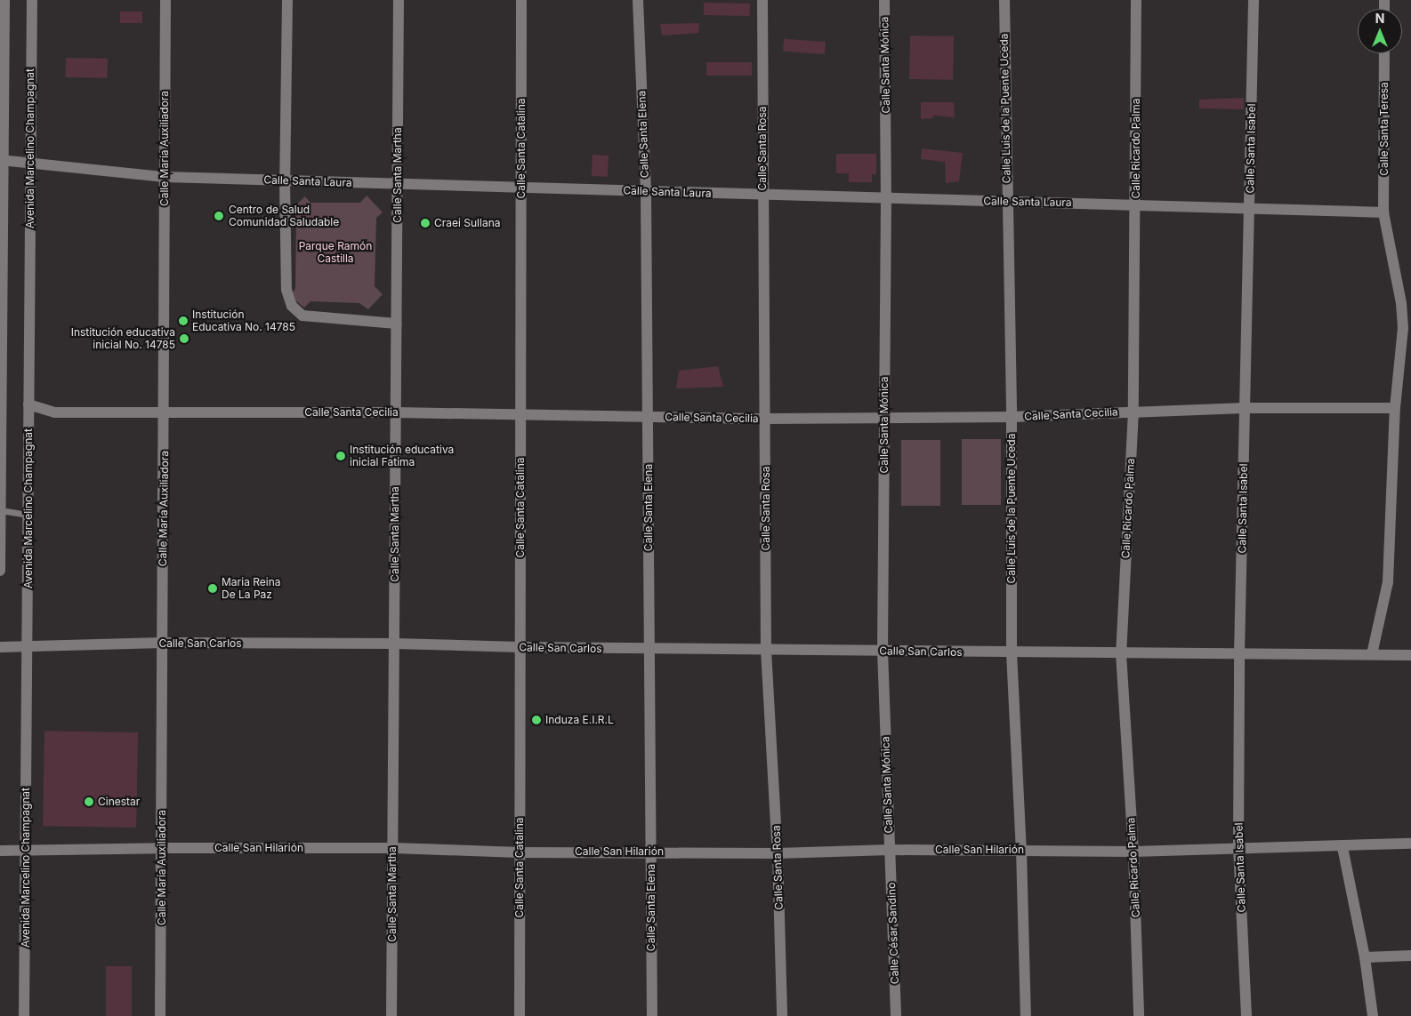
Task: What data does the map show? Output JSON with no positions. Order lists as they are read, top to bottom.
{
  "streets": {
    "street": [
      "Calle Santa Mónica",
      "Calle Luis de la Puente Uceda",
      "Calle Santa Teresa",
      "Calle Santa Elena",
      "Avenida Marcelino Champagnat",
      "Calle María Auxiliadora",
      "Calle Santa Catalina",
      "Calle Santa Rosa",
      "Calle Ricardo Palma",
      "Calle Santa Isabel",
      "Calle Santa Martha",
      "Calle Santa Laura",
      "Calle Santa Cecilia",
      "Calle San Carlos",
      "Calle San Hilarión",
      "Calle César Sandino"
    ]
  },
  "crossings": [
    ["Calle Santa Mónica", "Calle Santa Laura"],
    ["Calle Santa Mónica", "Calle Santa Cecilia"],
    ["Calle Santa Mónica", "Calle San Carlos"],
    ["Calle Santa Mónica", "Calle San Hilarión"],
    ["Calle Santa Mónica", "Calle César Sandino"],
    ["Calle Luis de la Puente Uceda", "Calle Santa Laura"],
    ["Calle Luis de la Puente Uceda", "Calle Santa Cecilia"],
    ["Calle Luis de la Puente Uceda", "Calle San Carlos"],
    ["Calle Luis de la Puente Uceda", "Calle San Hilarión"],
    ["Calle Santa Teresa", "Calle Santa Laura"],
    ["Calle Santa Teresa", "Calle Santa Cecilia"],
    ["Calle Santa Teresa", "Calle San Carlos"],
    ["Calle Santa Elena", "Calle Santa Laura"],
    ["Calle Santa Elena", "Calle Santa Cecilia"],
    ["Calle Santa Elena", "Calle San Carlos"],
    ["Calle Santa Elena", "Calle San Hilarión"],
    ["Avenida Marcelino Champagnat", "Calle Santa Laura"],
    ["Avenida Marcelino Champagnat", "Calle Santa Cecilia"],
    ["Avenida Marcelino Champagnat", "Calle San Carlos"],
    ["Avenida Marcelino Champagnat", "Calle San Hilarión"],
    ["Calle María Auxiliadora", "Calle Santa Laura"],
    ["Calle María Auxiliadora", "Calle Santa Cecilia"],
    ["Calle María Auxiliadora", "Calle San Carlos"],
    ["Calle María Auxiliadora", "Calle San Hilarión"],
    ["Calle Santa Catalina", "Calle Santa Laura"],
    ["Calle Santa Catalina", "Calle Santa Cecilia"],
    ["Calle Santa Catalina", "Calle San Carlos"],
    ["Calle Santa Catalina", "Calle San Hilarión"],
    ["Calle Santa Rosa", "Calle Santa Laura"],
    ["Calle Santa Rosa", "Calle Santa Cecilia"],
    ["Calle Santa Rosa", "Calle San Carlos"],
    ["Calle Santa Rosa", "Calle San Hilarión"],
    ["Calle Ricardo Palma", "Calle Santa Laura"],
    ["Calle Ricardo Palma", "Calle Santa Cecilia"],
    ["Calle Ricardo Palma", "Calle San Carlos"],
    ["Calle Ricardo Palma", "Calle San Hilarión"],
    ["Calle Santa Isabel", "Calle Santa Laura"],
    ["Calle Santa Isabel", "Calle Santa Cecilia"],
    ["Calle Santa Isabel", "Calle San Carlos"],
    ["Calle Santa Isabel", "Calle San Hilarión"],
    ["Calle Santa Martha", "Calle Santa Laura"],
    ["Calle Santa Martha", "Calle Santa Cecilia"],
    ["Calle Santa Martha", "Calle San Carlos"],
    ["Calle Santa Martha", "Calle San Hilarión"],
    ["Calle San Hilarión", "Calle César Sandino"]
  ],
  "parks": ["Parque Ramón Castilla"],
  "places": [
    "Centro de Salud Comunidad Saludable",
    "Craei Sullana",
    "Institución Educativa No. 14785",
    "Institución educativa inicial No. 14785",
    "Institución educativa inicial Fatima",
    "Maria Reina De La Paz",
    "Induza E.I.R.L",
    "Cinestar"
  ],
  "north": "top"
}
